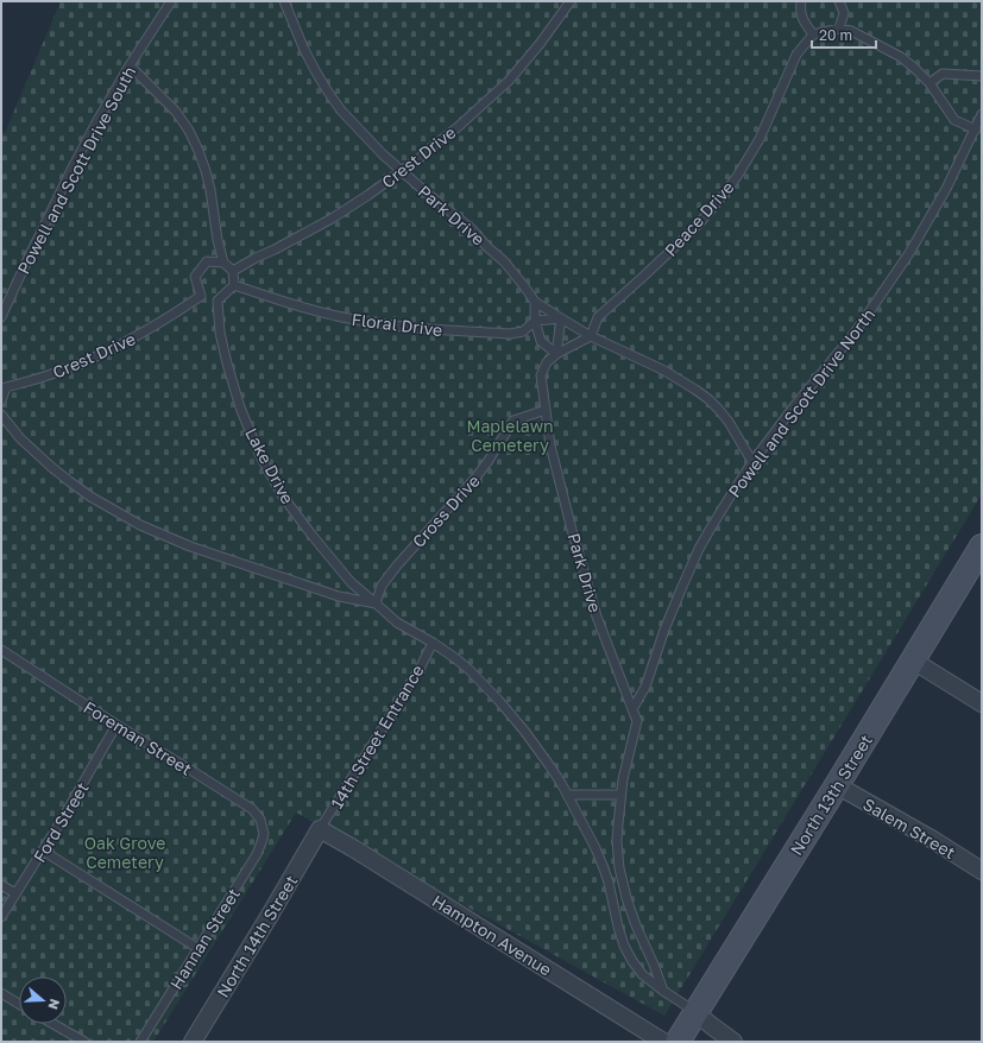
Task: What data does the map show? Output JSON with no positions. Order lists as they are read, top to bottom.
{
  "streets": {
    "main road": ["North 13th Street"],
    "street": ["Salem Street", "Hampton Avenue", "North 14th Street"],
    "lane": [
      "Crest Drive",
      "Powell and Scott Drive South",
      "Park Drive",
      "Peace Drive",
      "Floral Drive",
      "Powell and Scott Drive North",
      "Lake Drive",
      "Cross Drive",
      "14th Street Entrance",
      "Foreman Street",
      "Ford Street",
      "Hannan Street"
    ]
  },
  "crossings": [
    ["Crest Drive", "Park Drive"],
    ["Crest Drive", "Floral Drive"],
    ["Crest Drive", "Lake Drive"],
    ["Park Drive", "Powell and Scott Drive North"],
    ["Park Drive", "Cross Drive"],
    ["Floral Drive", "Lake Drive"],
    ["Lake Drive", "Cross Drive"],
    ["Lake Drive", "14th Street Entrance"],
    ["14th Street Entrance", "Hampton Avenue"],
    ["14th Street Entrance", "North 14th Street"],
    ["Foreman Street", "Ford Street"],
    ["Foreman Street", "Hannan Street"],
    ["North 13th Street", "Salem Street"],
    ["Hampton Avenue", "North 14th Street"]
  ],
  "parks": ["Maplelawn Cemetery", "Oak Grove Cemetery"],
  "scale_bar": "20 m",
  "north": "right"
}
